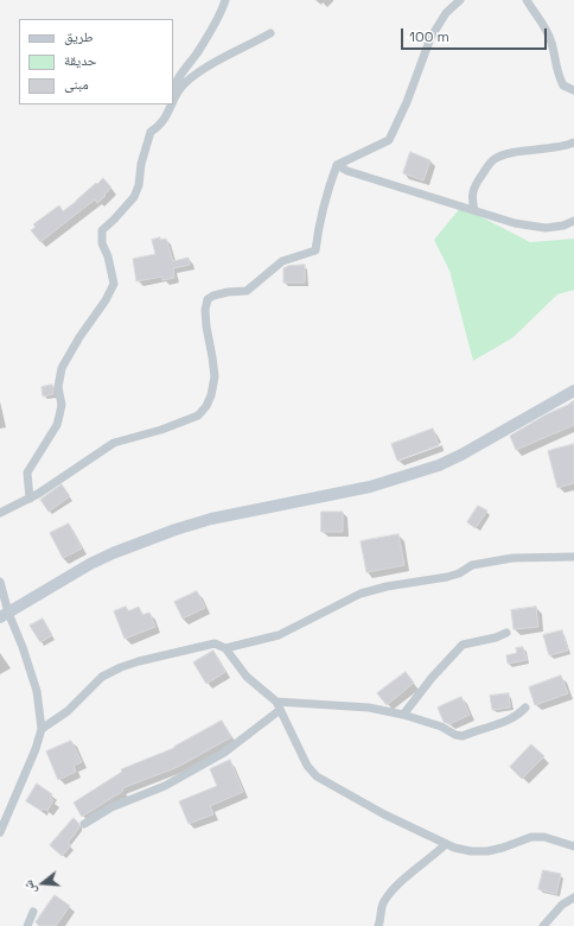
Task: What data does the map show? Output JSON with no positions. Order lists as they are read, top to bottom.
{
  "legend": ["طريق", "حديقة", "مبنى"],
  "scale_bar": "100 m",
  "north": "left"
}
